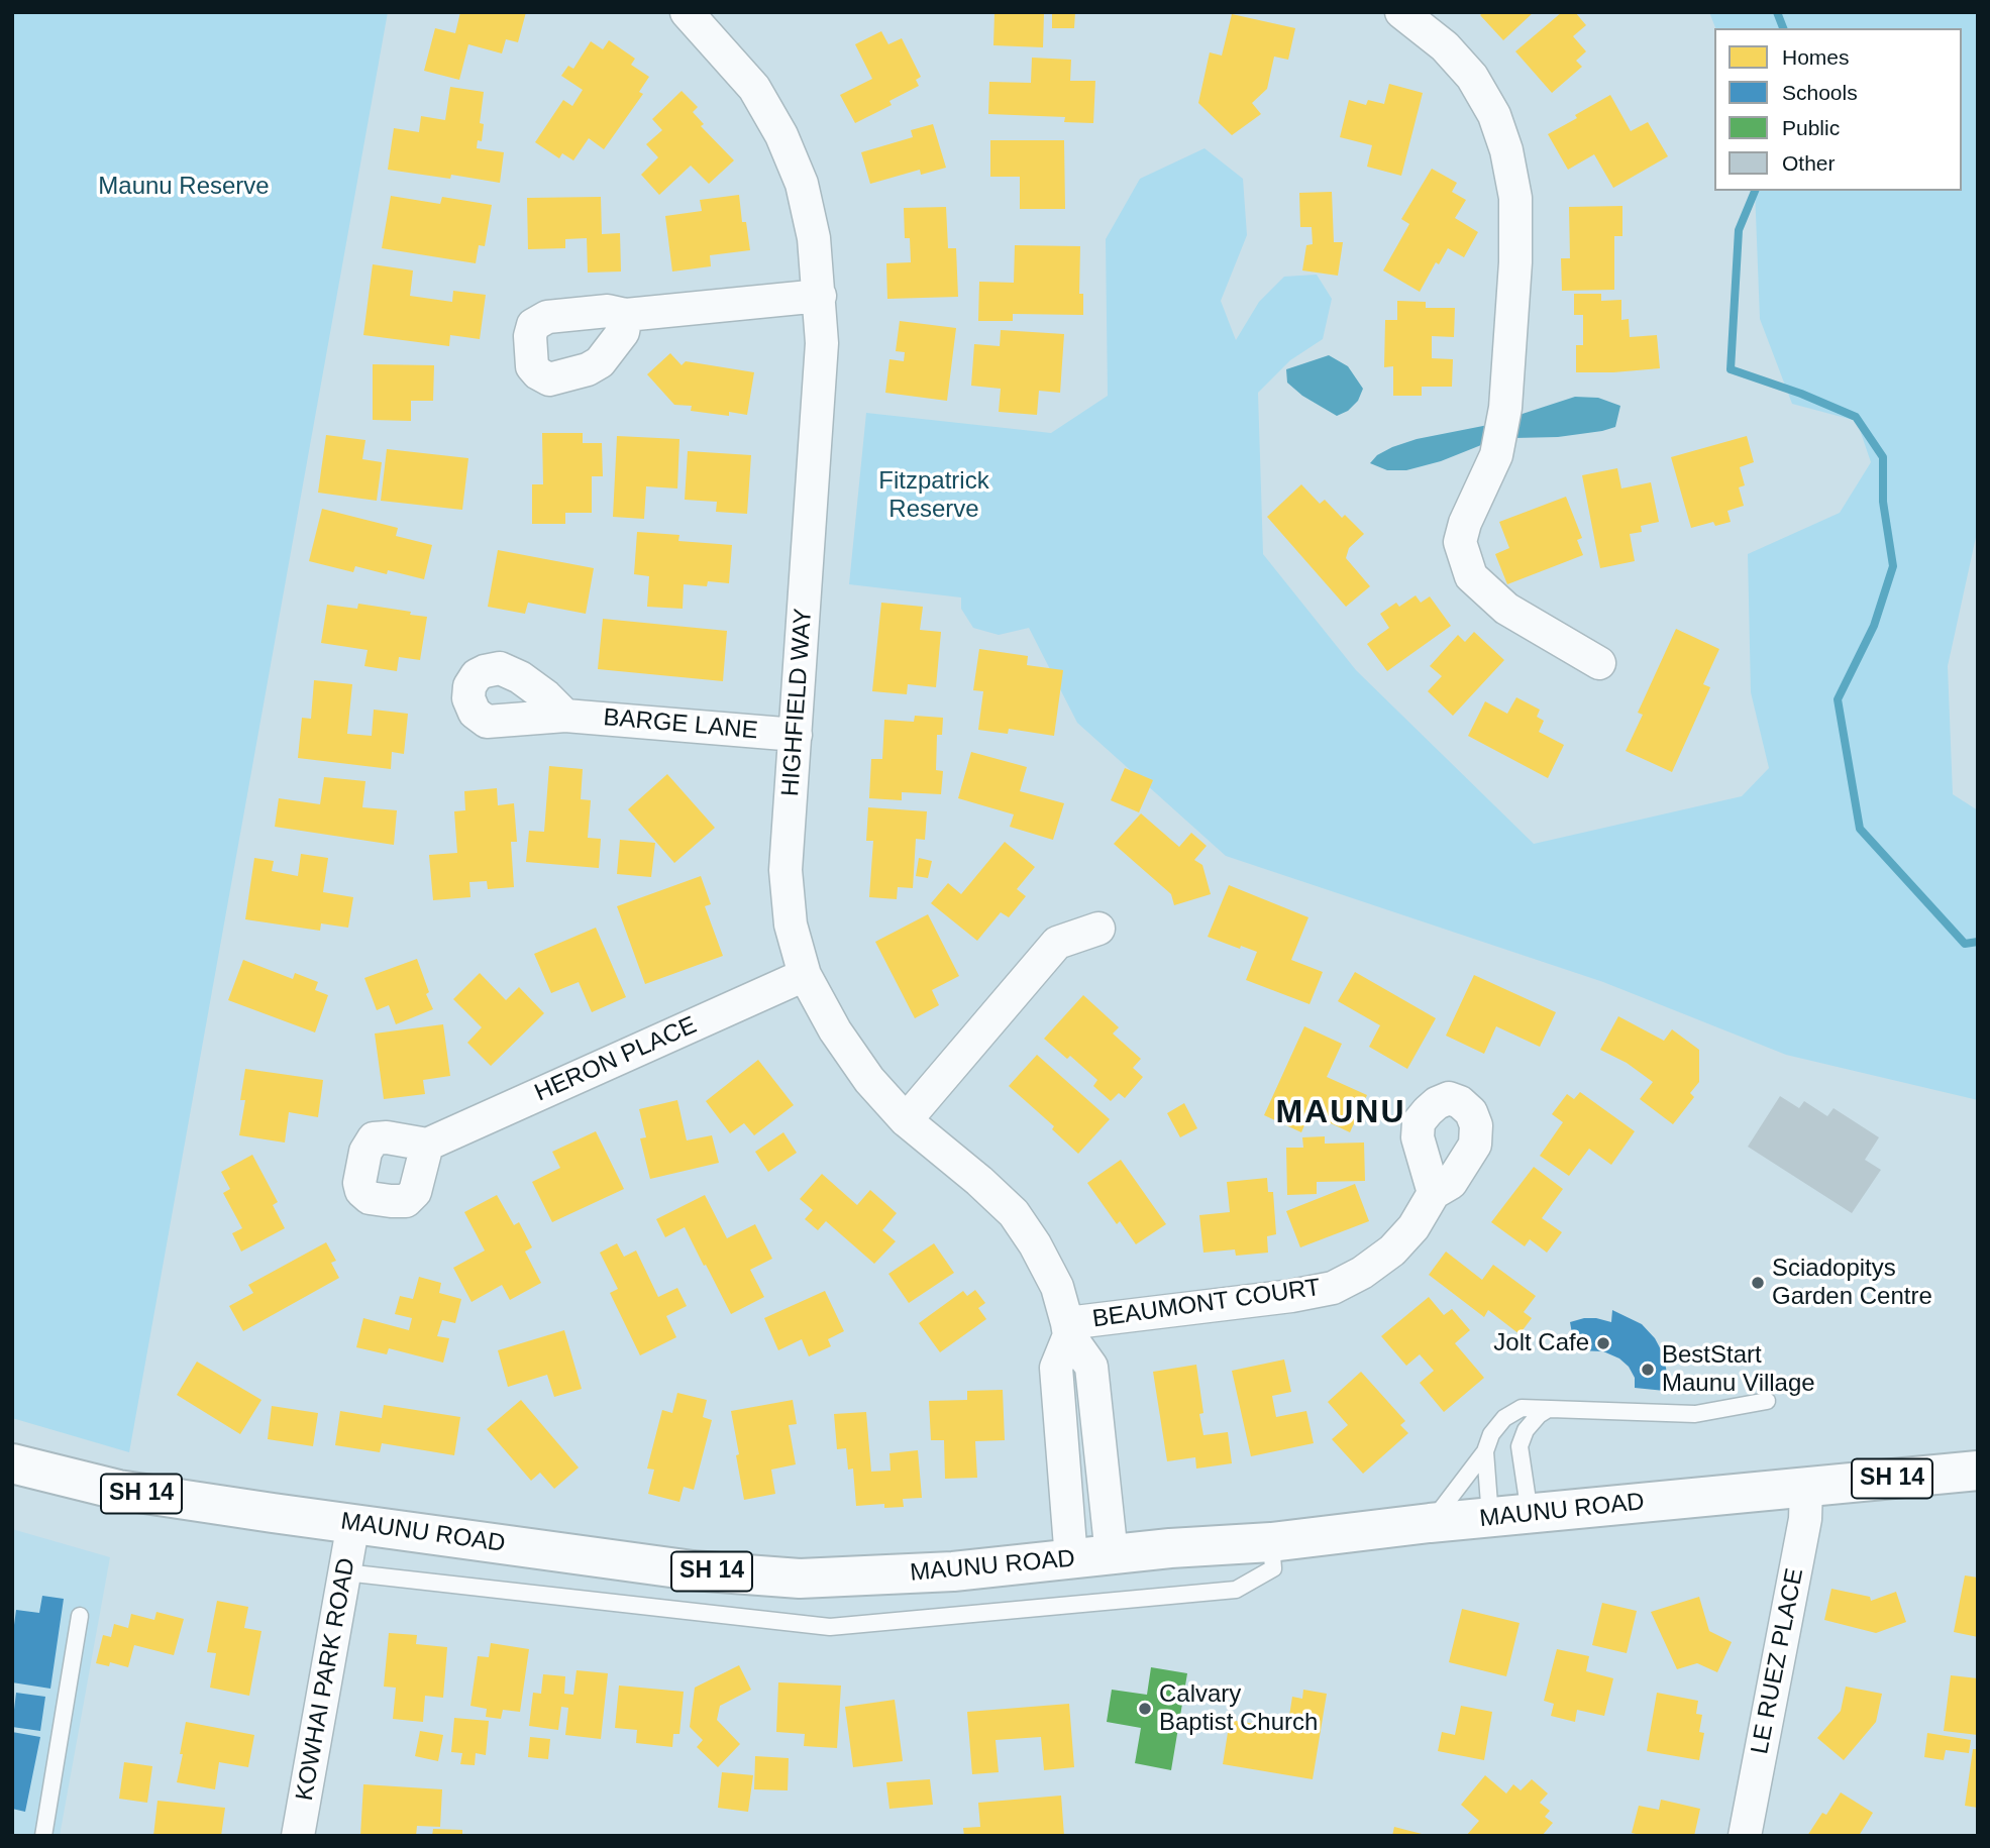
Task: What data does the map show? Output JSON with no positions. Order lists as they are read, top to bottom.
{
  "streets": {
    "main road": ["SH 14", "MAUNU ROAD"],
    "street": [
      "HIGHFIELD WAY",
      "BARGE LANE",
      "HERON PLACE",
      "BEAUMONT COURT",
      "LE RUEZ PLACE",
      "KOWHAI PARK ROAD"
    ]
  },
  "crossings": [
    ["HIGHFIELD WAY", "BARGE LANE"],
    ["HIGHFIELD WAY", "HERON PLACE"],
    ["HIGHFIELD WAY", "BEAUMONT COURT"],
    ["HIGHFIELD WAY", "MAUNU ROAD"],
    ["MAUNU ROAD", "LE RUEZ PLACE"],
    ["MAUNU ROAD", "KOWHAI PARK ROAD"]
  ],
  "districts": ["MAUNU"],
  "parks": ["Maunu Reserve", "Fitzpatrick Reserve"],
  "places": [
    "Sciadopitys Garden Centre",
    "Jolt Cafe",
    "BestStart Maunu Village",
    "Calvary Baptist Church"
  ],
  "legend": [
    "Homes",
    "Schools",
    "Public",
    "Other"
  ]
}
